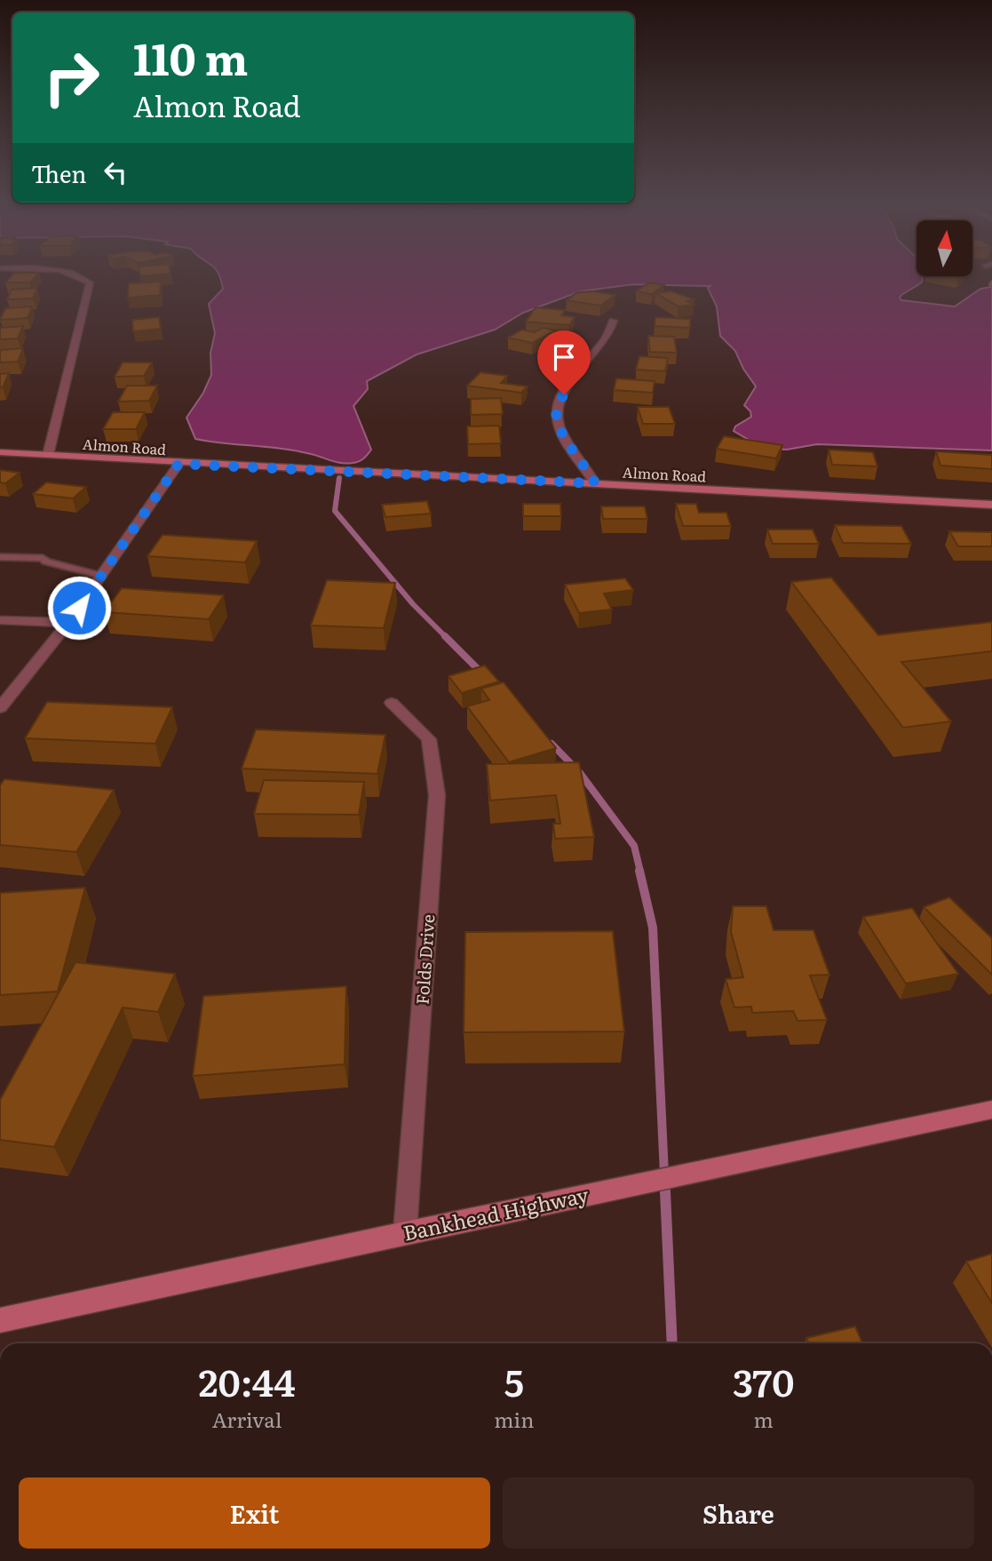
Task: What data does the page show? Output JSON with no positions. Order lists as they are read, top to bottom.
{
  "streets": {
    "street": ["Almon Road", "Folds Drive", "Bankhead Highway"]
  },
  "crossings": [
    ["Folds Drive", "Bankhead Highway"]
  ],
  "north": "top",
  "page": {
    "turn": ["110 m", "Almon Road"],
    "then": "Then",
    "eta": [
      "20:44",
      "Arrival",
      "5",
      "min",
      "370",
      "m"
    ],
    "buttons": ["Exit", "Share"]
  }
}
